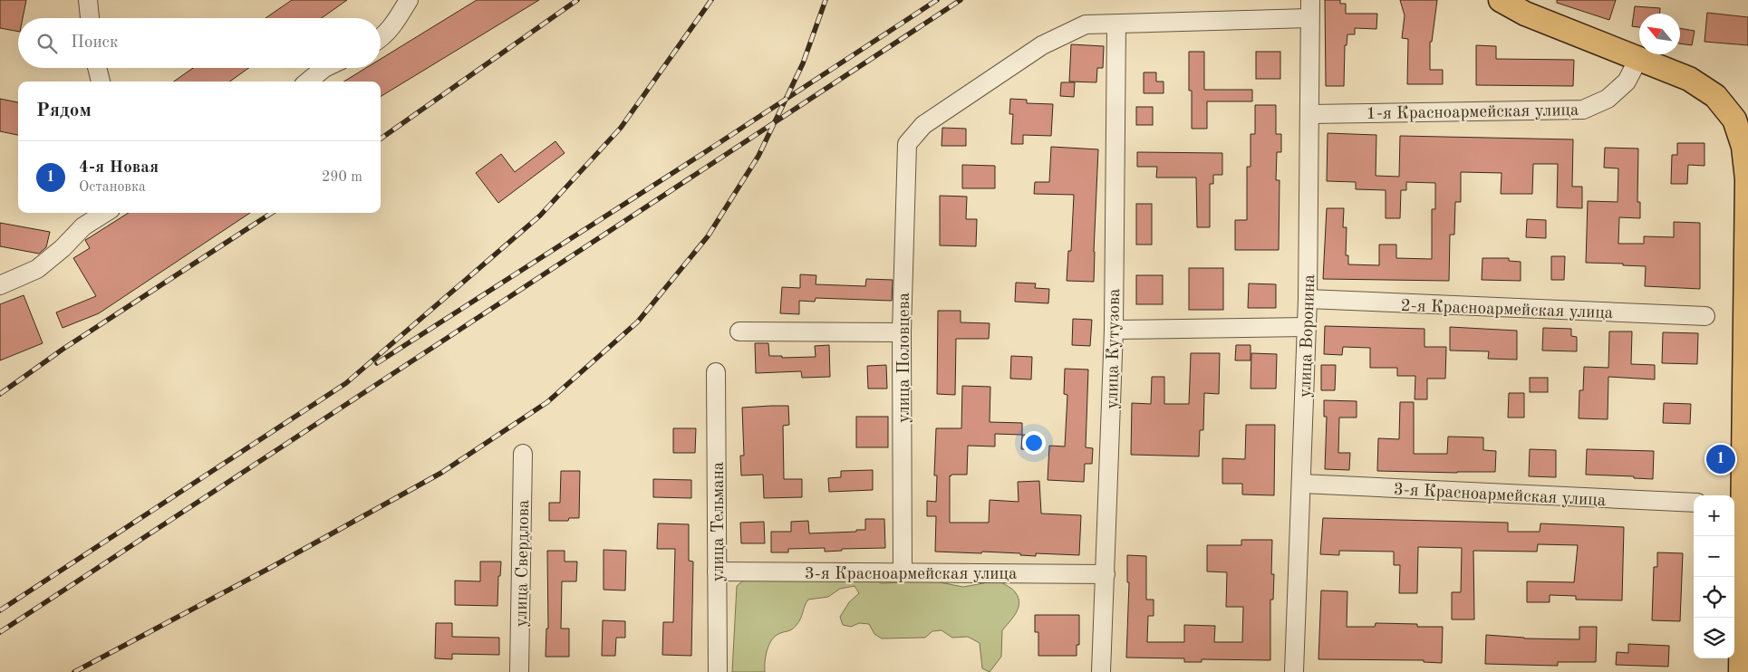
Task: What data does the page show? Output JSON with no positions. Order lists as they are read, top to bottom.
{
  "streets": {
    "street": [
      "1-я Красноармейская улица",
      "2-я Красноармейская улица",
      "улица Воронина",
      "улица Кутузова",
      "улица Половцева",
      "3-я Красноармейская улица",
      "улица Тельмана",
      "улица Свердлова"
    ]
  },
  "crossings": [
    ["1-я Красноармейская улица", "улица Воронина"],
    ["2-я Красноармейская улица", "улица Воронина"],
    ["улица Воронина", "3-я Красноармейская улица"],
    ["улица Кутузова", "улица Половцева"],
    ["улица Кутузова", "3-я Красноармейская улица"],
    ["улица Половцева", "3-я Красноармейская улица"],
    ["3-я Красноармейская улица", "улица Тельмана"]
  ],
  "north": "top left",
  "page": {
    "search": "Поиск",
    "heading": "Рядом",
    "list": [
      {
        "mark": "1",
        "name": "4-я Новая",
        "note": "Остановка",
        "value": "290 m"
      }
    ],
    "pins": "1",
    "map_buttons": ["+", "−"]
  }
}
